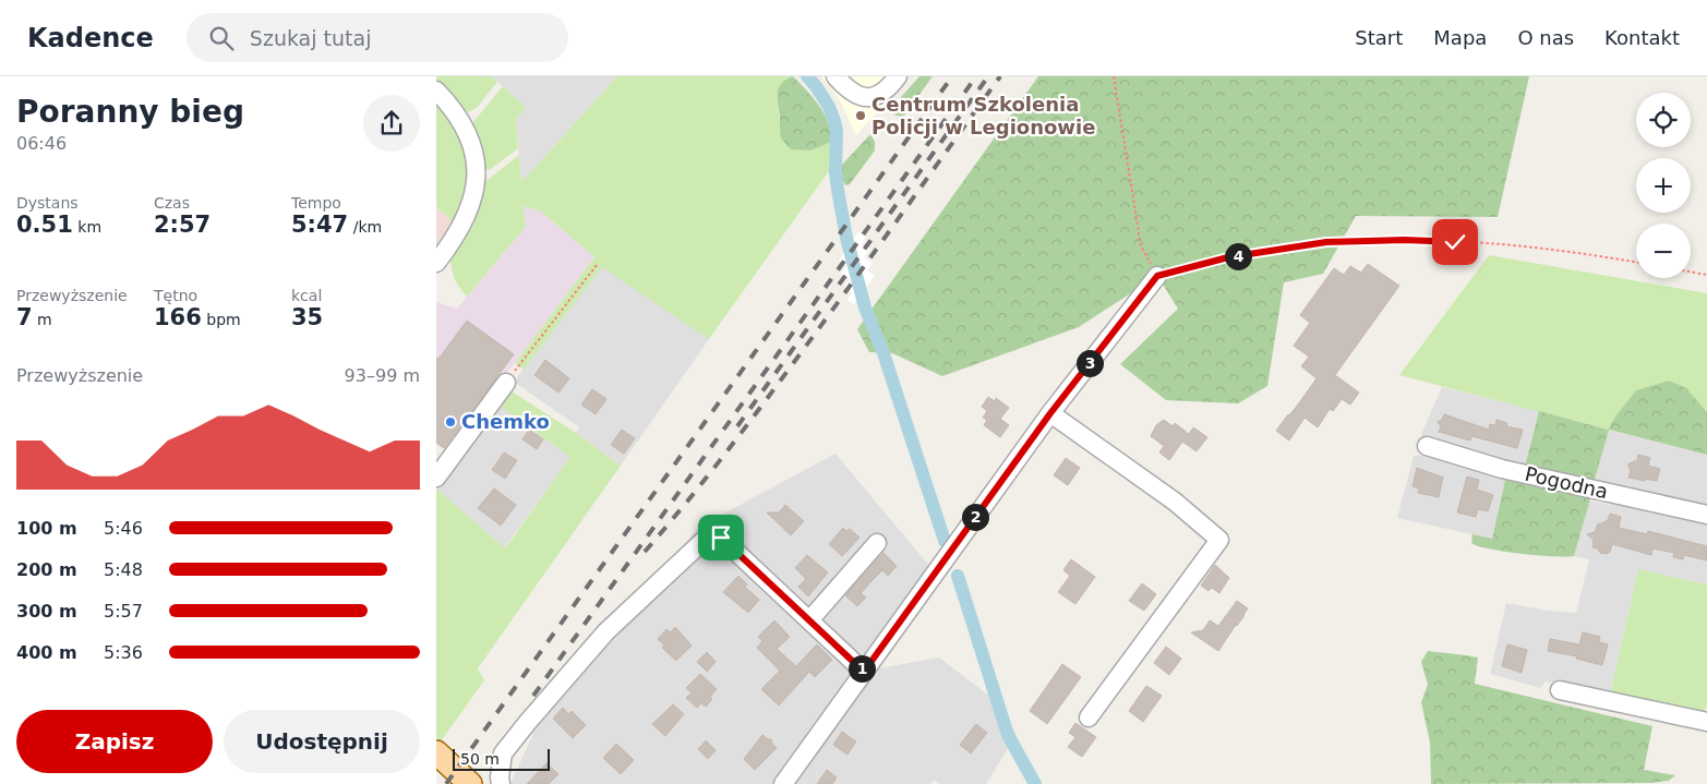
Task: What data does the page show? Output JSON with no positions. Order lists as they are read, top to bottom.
{
  "streets": {
    "street": ["Pogodna"]
  },
  "places": ["Centrum Szkolenia Policji w Legionowie", "Chemko"],
  "scale_bar": "50 m",
  "page": {
    "header": "Kadence",
    "search": "Szukaj tutaj",
    "nav": [
      "Start",
      "Mapa",
      "O nas",
      "Kontakt"
    ],
    "heading": ["Poranny bieg", "06:46"],
    "map_buttons": ["+", "−"],
    "stats": [
      ["Dystans", "0.51 km"],
      ["Czas", "2:57"],
      ["Tempo", "5:47 /km"],
      ["Przewyższenie", "7 m"],
      ["Tętno", "166 bpm"],
      ["kcal", "35"]
    ],
    "pins": [
      "4",
      "3",
      "2",
      "1"
    ],
    "chart": ["Przewyższenie", "93–99 m"],
    "list": [
      {
        "name": "100 m",
        "note": "5:46"
      },
      {
        "name": "200 m",
        "note": "5:48"
      },
      {
        "name": "300 m",
        "note": "5:57"
      },
      {
        "name": "400 m",
        "note": "5:36"
      }
    ],
    "buttons": ["Zapisz", "Udostępnij"],
    "scale": "50 m"
  }
}
